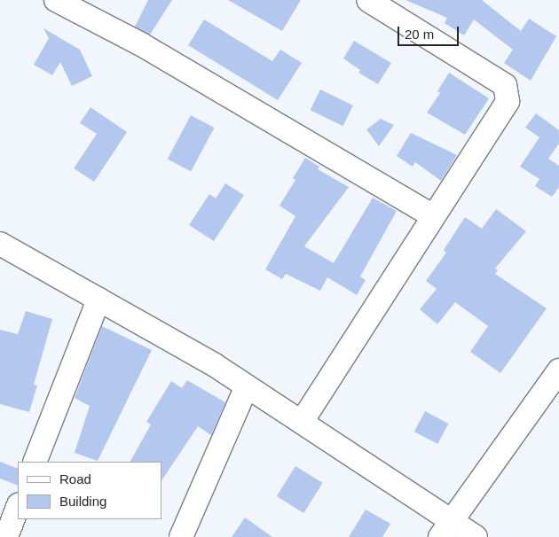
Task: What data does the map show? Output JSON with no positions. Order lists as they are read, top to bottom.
{
  "legend": ["Road", "Building"],
  "scale_bar": "20 m"
}
